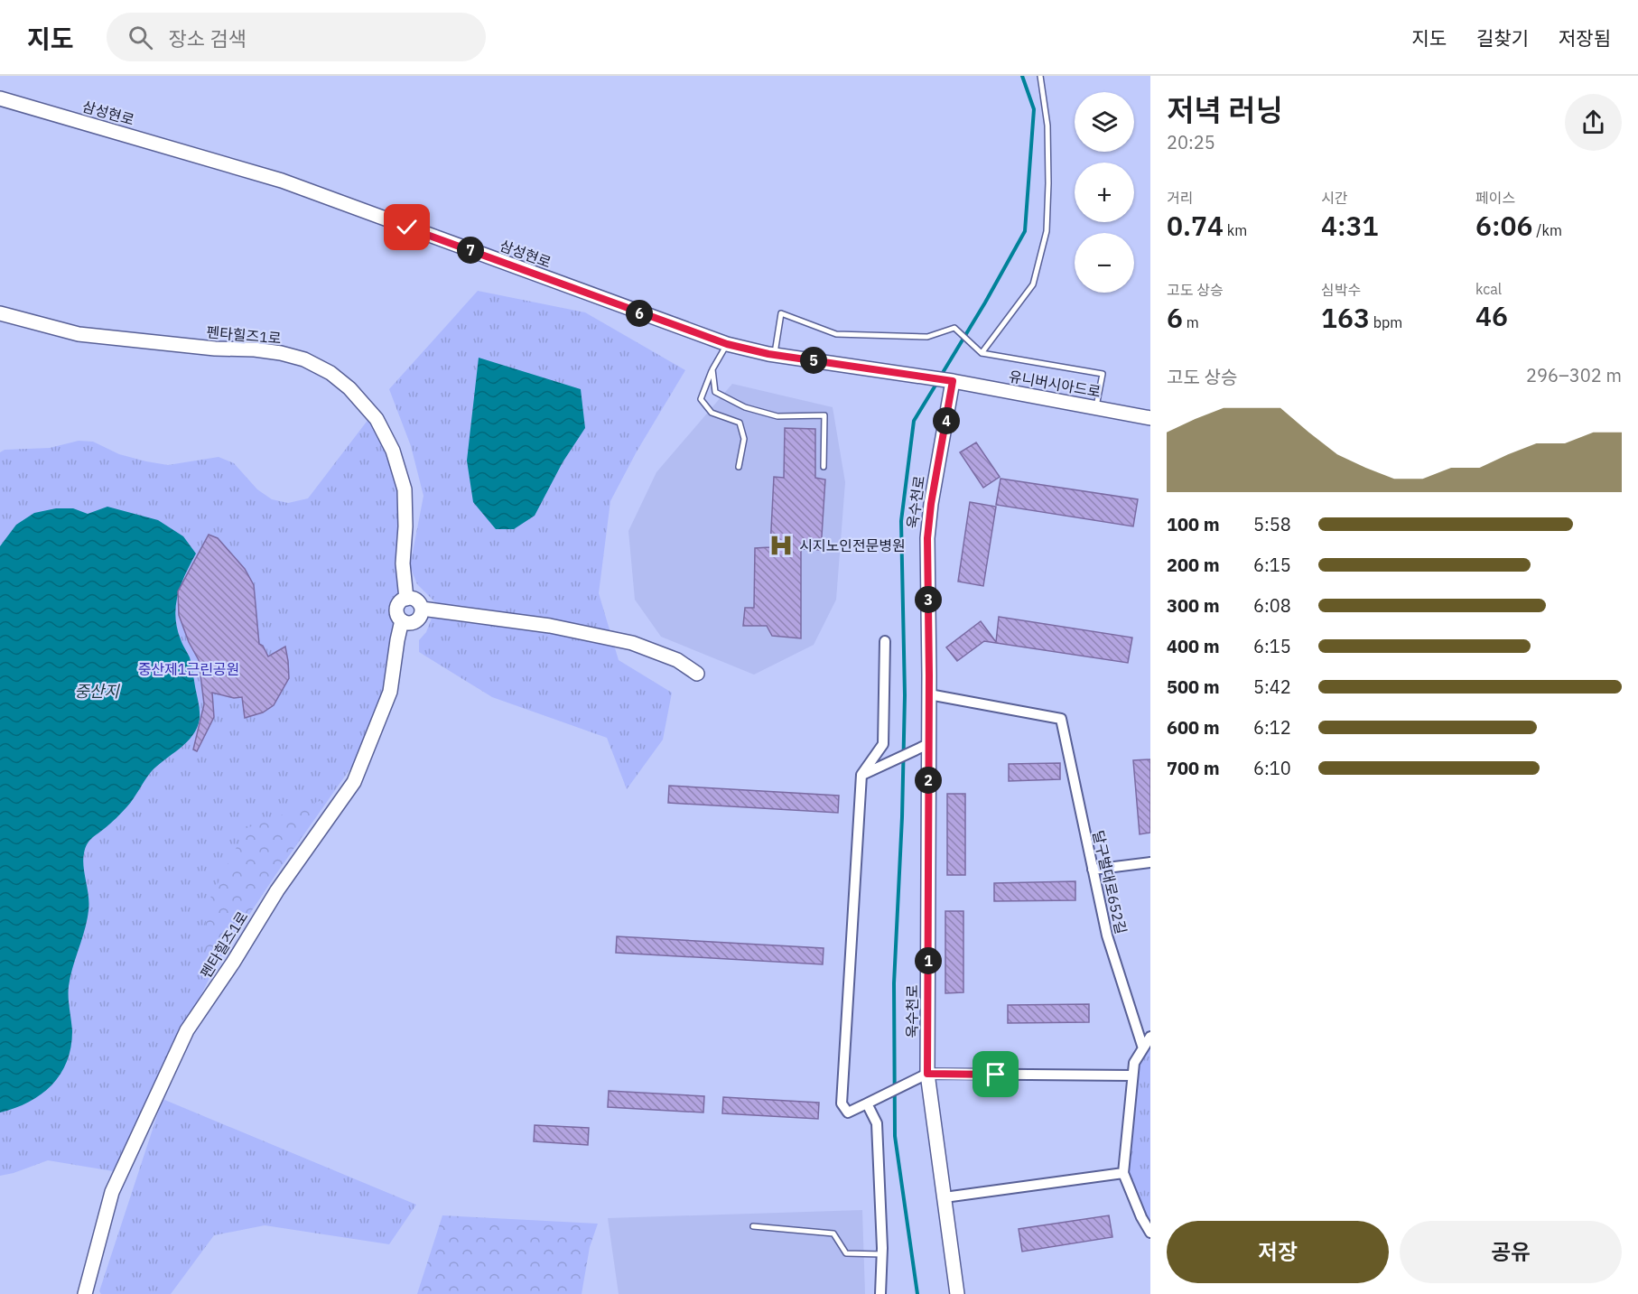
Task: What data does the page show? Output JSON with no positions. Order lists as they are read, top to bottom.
{
  "streets": {
    "main road": [
      "삼성현로",
      "펜타힐즈1로",
      "유니버시아드로",
      "욱수천로"
    ],
    "street": ["달구벌대로652길"]
  },
  "crossings": [
    ["삼성현로", "유니버시아드로"],
    ["삼성현로", "욱수천로"],
    ["유니버시아드로", "욱수천로"],
    ["욱수천로", "달구벌대로652길"]
  ],
  "water": ["중산지"],
  "parks": ["중산제1근린공원"],
  "places": {
    "hospital": ["시지노인전문병원"]
  },
  "page": {
    "header": "지도",
    "search": "장소 검색",
    "nav": ["지도", "길찾기", "저장됨"],
    "heading": ["저녁 러닝", "20:25"],
    "map_buttons": ["+", "−"],
    "stats": [
      ["거리", "0.74 km"],
      ["시간", "4:31"],
      ["페이스", "6:06 /km"],
      ["고도 상승", "6 m"],
      ["심박수", "163 bpm"],
      ["kcal", "46"]
    ],
    "pins": [
      "7",
      "6",
      "5",
      "4",
      "3",
      "2",
      "1"
    ],
    "chart": ["고도 상승", "296–302 m"],
    "list": [
      {
        "name": "100 m",
        "note": "5:58"
      },
      {
        "name": "200 m",
        "note": "6:15"
      },
      {
        "name": "300 m",
        "note": "6:08"
      },
      {
        "name": "400 m",
        "note": "6:15"
      },
      {
        "name": "500 m",
        "note": "5:42"
      },
      {
        "name": "600 m",
        "note": "6:12"
      },
      {
        "name": "700 m",
        "note": "6:10"
      }
    ],
    "buttons": ["저장", "공유"]
  }
}
